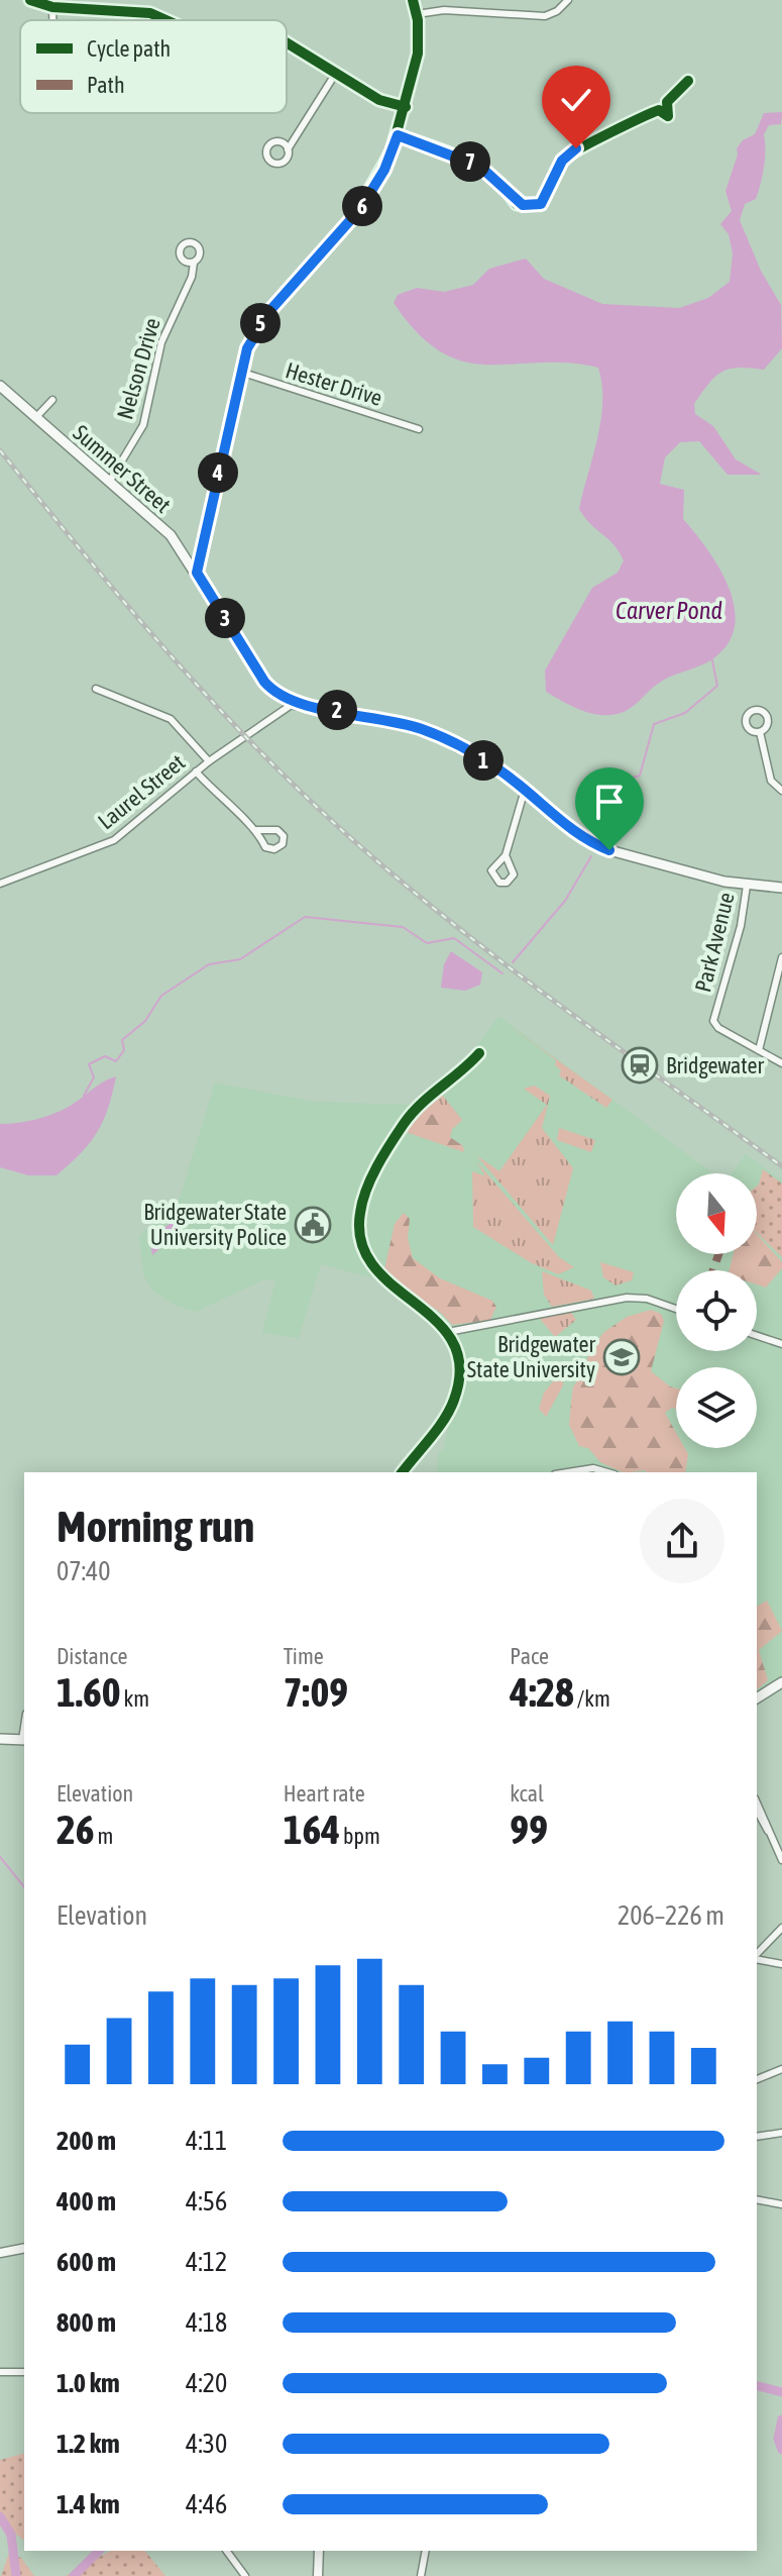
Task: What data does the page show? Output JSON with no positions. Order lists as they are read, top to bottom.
{
  "streets": {
    "main road": ["Summer Street"],
    "street": [
      "Nelson Drive",
      "Hester Drive",
      "Laurel Street",
      "Park Avenue"
    ]
  },
  "crossings": [
    ["Nelson Drive", "Summer Street"],
    ["Summer Street", "Laurel Street"]
  ],
  "water": ["Carver Pond"],
  "places": {
    "station": ["Bridgewater"],
    "public building": ["Bridgewater State University Police"],
    "school or university": ["Bridgewater State University"]
  },
  "legend": ["Cycle path", "Path"],
  "north": "bottom",
  "page": {
    "pins": [
      "7",
      "6",
      "5",
      "4",
      "3",
      "2",
      "1"
    ],
    "heading": ["Morning run", "07:40"],
    "stats": [
      ["Distance", "1.60 km"],
      ["Time", "7:09"],
      ["Pace", "4:28 /km"],
      ["Elevation", "26 m"],
      ["Heart rate", "164 bpm"],
      ["kcal", "99"]
    ],
    "chart": ["Elevation", "206–226 m"],
    "list": [
      {
        "name": "200 m",
        "note": "4:11"
      },
      {
        "name": "400 m",
        "note": "4:56"
      },
      {
        "name": "600 m",
        "note": "4:12"
      },
      {
        "name": "800 m",
        "note": "4:18"
      },
      {
        "name": "1.0 km",
        "note": "4:20"
      },
      {
        "name": "1.2 km",
        "note": "4:30"
      },
      {
        "name": "1.4 km",
        "note": "4:46"
      }
    ]
  }
}
